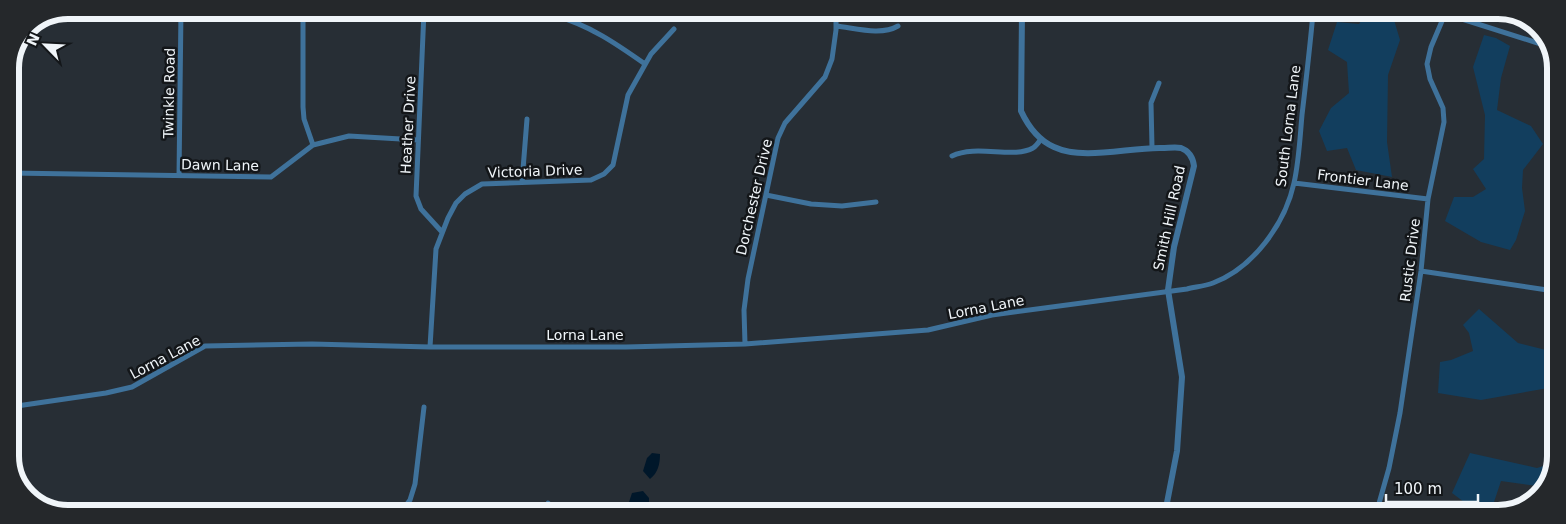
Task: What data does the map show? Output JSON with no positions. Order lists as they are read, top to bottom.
{
  "streets": {
    "street": [
      "Twinkle Road",
      "Heather Drive",
      "South Lorna Lane",
      "Dawn Lane",
      "Victoria Drive",
      "Frontier Lane",
      "Dorchester Drive",
      "Smith Hill Road",
      "Rustic Drive",
      "Lorna Lane"
    ]
  },
  "crossings": [
    ["Twinkle Road", "Dawn Lane"],
    ["Heather Drive", "Dawn Lane"],
    ["Heather Drive", "Victoria Drive"],
    ["South Lorna Lane", "Frontier Lane"],
    ["South Lorna Lane", "Smith Hill Road"],
    ["South Lorna Lane", "Lorna Lane"],
    ["Victoria Drive", "Lorna Lane"],
    ["Frontier Lane", "Rustic Drive"],
    ["Dorchester Drive", "Lorna Lane"],
    ["Smith Hill Road", "Lorna Lane"]
  ],
  "scale_bar": "100 m",
  "north": "top left"
}
